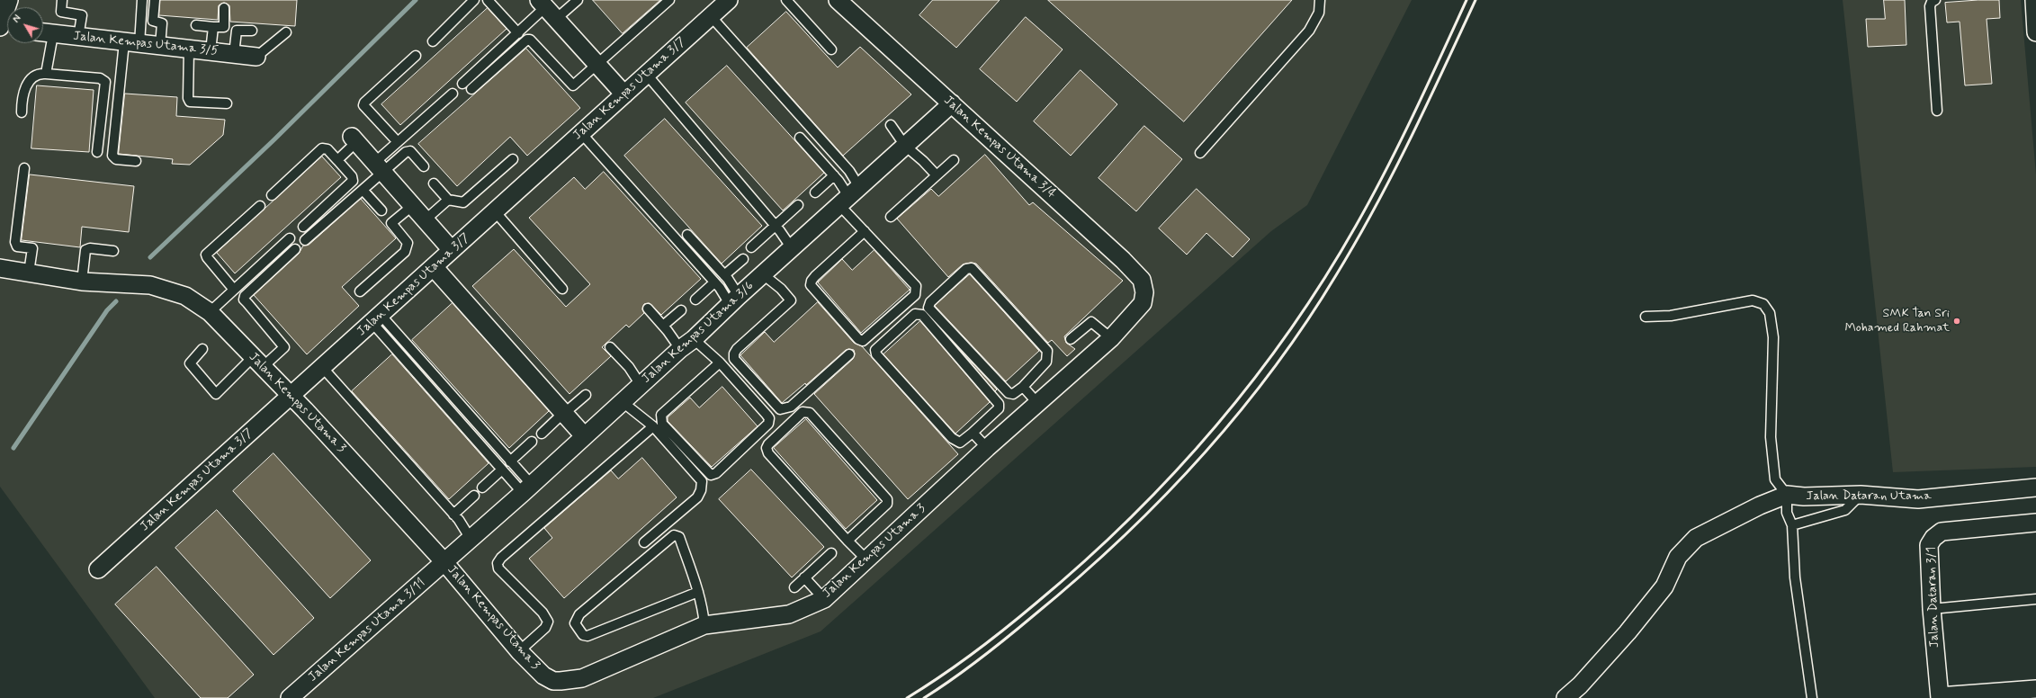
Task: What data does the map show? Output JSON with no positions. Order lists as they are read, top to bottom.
{
  "streets": {
    "street": [
      "Jalan Kempas Utama 3/5",
      "Jalan Kempas Utama 3/7",
      "Jalan Kempas Utama 3/4",
      "Jalan Kempas Utama 3/6",
      "Jalan Kempas Utama 3",
      "Jalan Dataran Utama",
      "Jalan Dataran 3/1",
      "Jalan Kempas Utama 3/11"
    ]
  },
  "crossings": [
    ["Jalan Kempas Utama 3/7", "Jalan Kempas Utama 3"],
    ["Jalan Kempas Utama 3/4", "Jalan Kempas Utama 3/6"],
    ["Jalan Kempas Utama 3/4", "Jalan Kempas Utama 3"],
    ["Jalan Kempas Utama 3/6", "Jalan Kempas Utama 3"],
    ["Jalan Kempas Utama 3/6", "Jalan Kempas Utama 3/11"],
    ["Jalan Kempas Utama 3", "Jalan Kempas Utama 3/11"]
  ],
  "places": ["SMK Tan Sri Mohamed Rahmat"],
  "north": "top left"
}
